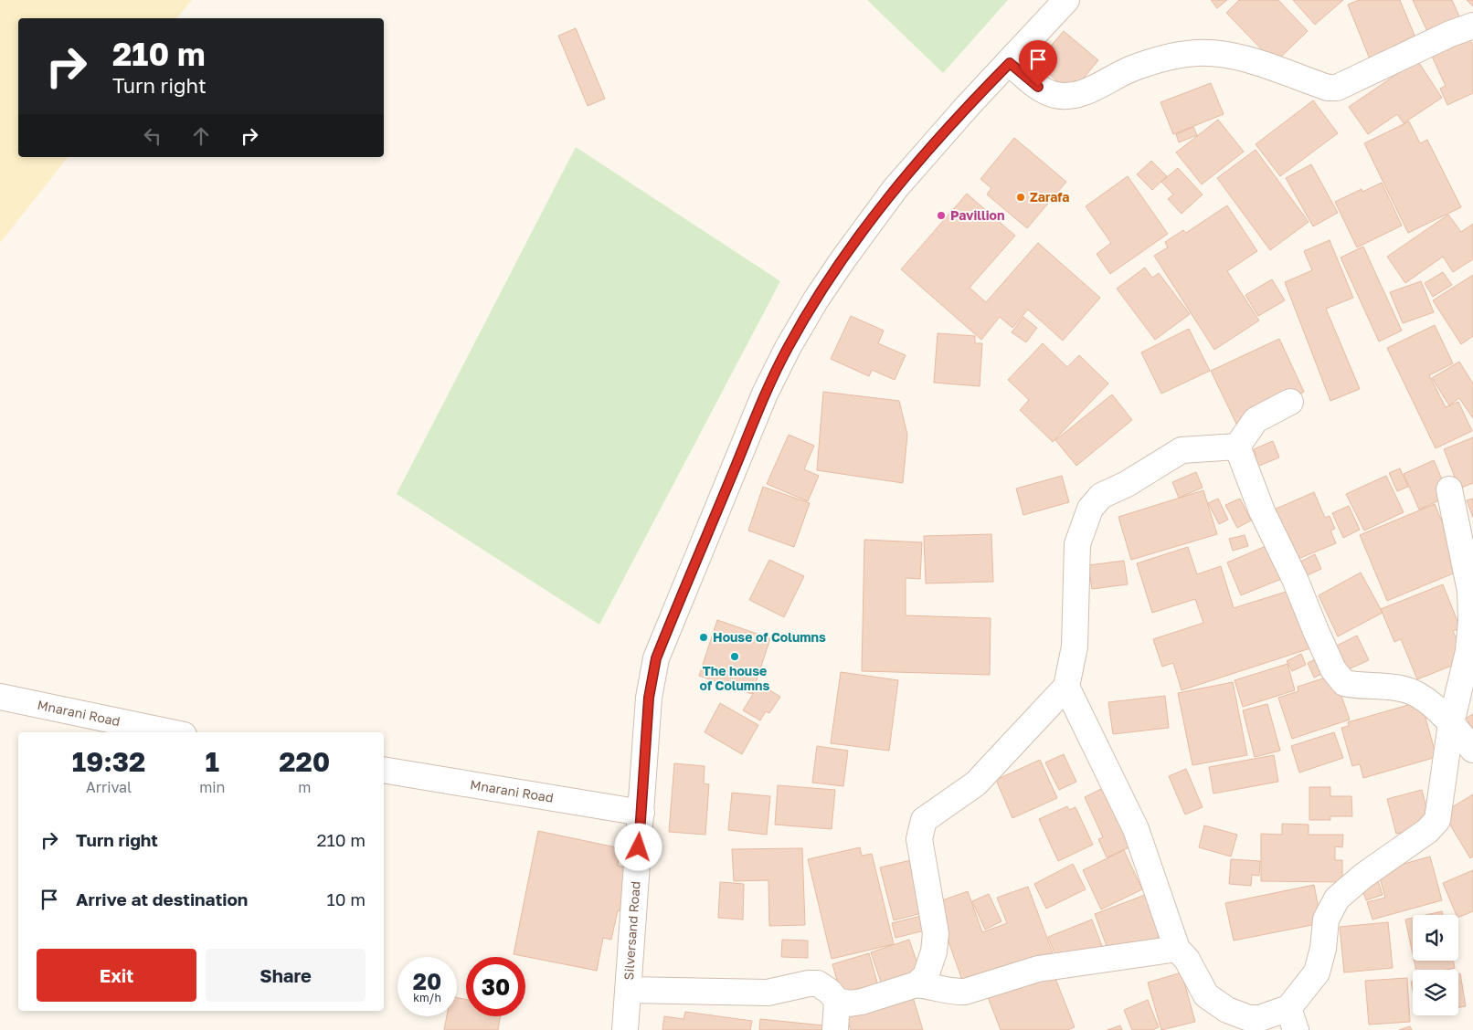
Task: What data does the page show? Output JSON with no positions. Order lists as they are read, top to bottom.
{
  "streets": {
    "street": ["Mnarani Road", "Silversand Road"]
  },
  "crossings": [
    ["Mnarani Road", "Silversand Road"]
  ],
  "places": [
    "Zarafa",
    "Pavillion",
    "House of Columns",
    "The house of Columns"
  ],
  "page": {
    "turn": ["210 m", "Turn right"],
    "eta": [
      "19:32",
      "Arrival",
      "1",
      "min",
      "220",
      "m"
    ],
    "list": [
      {
        "name": "Turn right",
        "value": "210 m"
      },
      {
        "name": "Arrive at destination",
        "value": "10 m"
      }
    ],
    "buttons": ["Exit", "Share"],
    "speed": "20 km/h",
    "limit": "30"
  }
}
